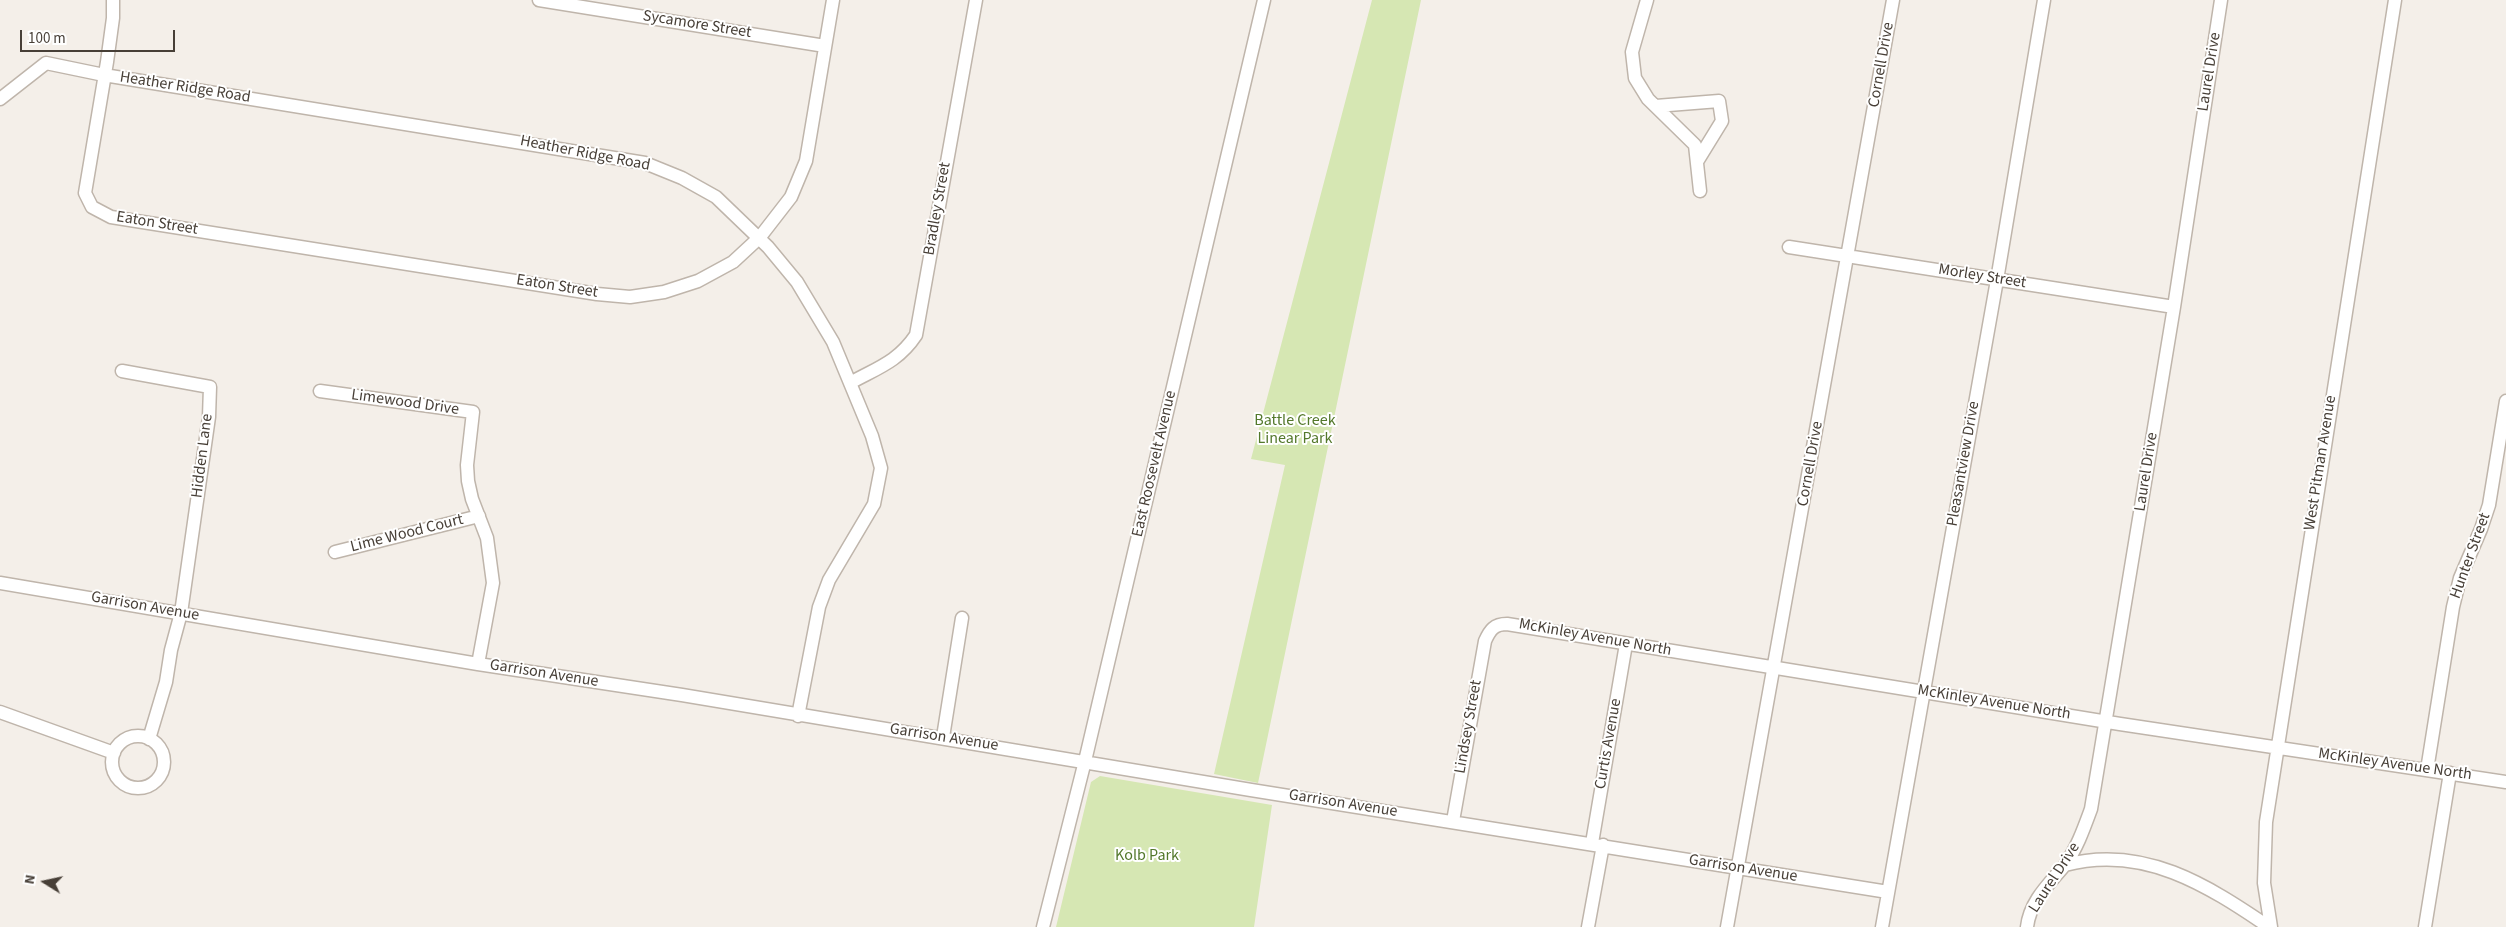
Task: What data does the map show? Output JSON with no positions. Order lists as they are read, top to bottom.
{
  "streets": {
    "street": [
      "Sycamore Street",
      "Cornell Drive",
      "Laurel Drive",
      "Heather Ridge Road",
      "Bradley Street",
      "Eaton Street",
      "Morley Street",
      "Limewood Drive",
      "Hidden Lane",
      "West Pitman Avenue",
      "East Roosevelt Avenue",
      "Pleasantview Drive",
      "Lime Wood Court",
      "Hunter Street",
      "Garrison Avenue",
      "McKinley Avenue North",
      "Lindsey Street",
      "Curtis Avenue"
    ]
  },
  "crossings": [
    ["Sycamore Street", "Eaton Street"],
    ["Cornell Drive", "Morley Street"],
    ["Cornell Drive", "Garrison Avenue"],
    ["Cornell Drive", "McKinley Avenue North"],
    ["Laurel Drive", "Morley Street"],
    ["Laurel Drive", "McKinley Avenue North"],
    ["Heather Ridge Road", "Bradley Street"],
    ["Heather Ridge Road", "Eaton Street"],
    ["Heather Ridge Road", "Garrison Avenue"],
    ["Morley Street", "Pleasantview Drive"],
    ["Limewood Drive", "Lime Wood Court"],
    ["Limewood Drive", "Garrison Avenue"],
    ["Hidden Lane", "Garrison Avenue"],
    ["West Pitman Avenue", "McKinley Avenue North"],
    ["East Roosevelt Avenue", "Garrison Avenue"],
    ["Pleasantview Drive", "Garrison Avenue"],
    ["Pleasantview Drive", "McKinley Avenue North"],
    ["Hunter Street", "McKinley Avenue North"],
    ["Garrison Avenue", "Lindsey Street"],
    ["Garrison Avenue", "Curtis Avenue"],
    ["McKinley Avenue North", "Lindsey Street"],
    ["McKinley Avenue North", "Curtis Avenue"]
  ],
  "parks": ["Battle Creek Linear Park", "Kolb Park"],
  "scale_bar": "100 m",
  "north": "left"
}
